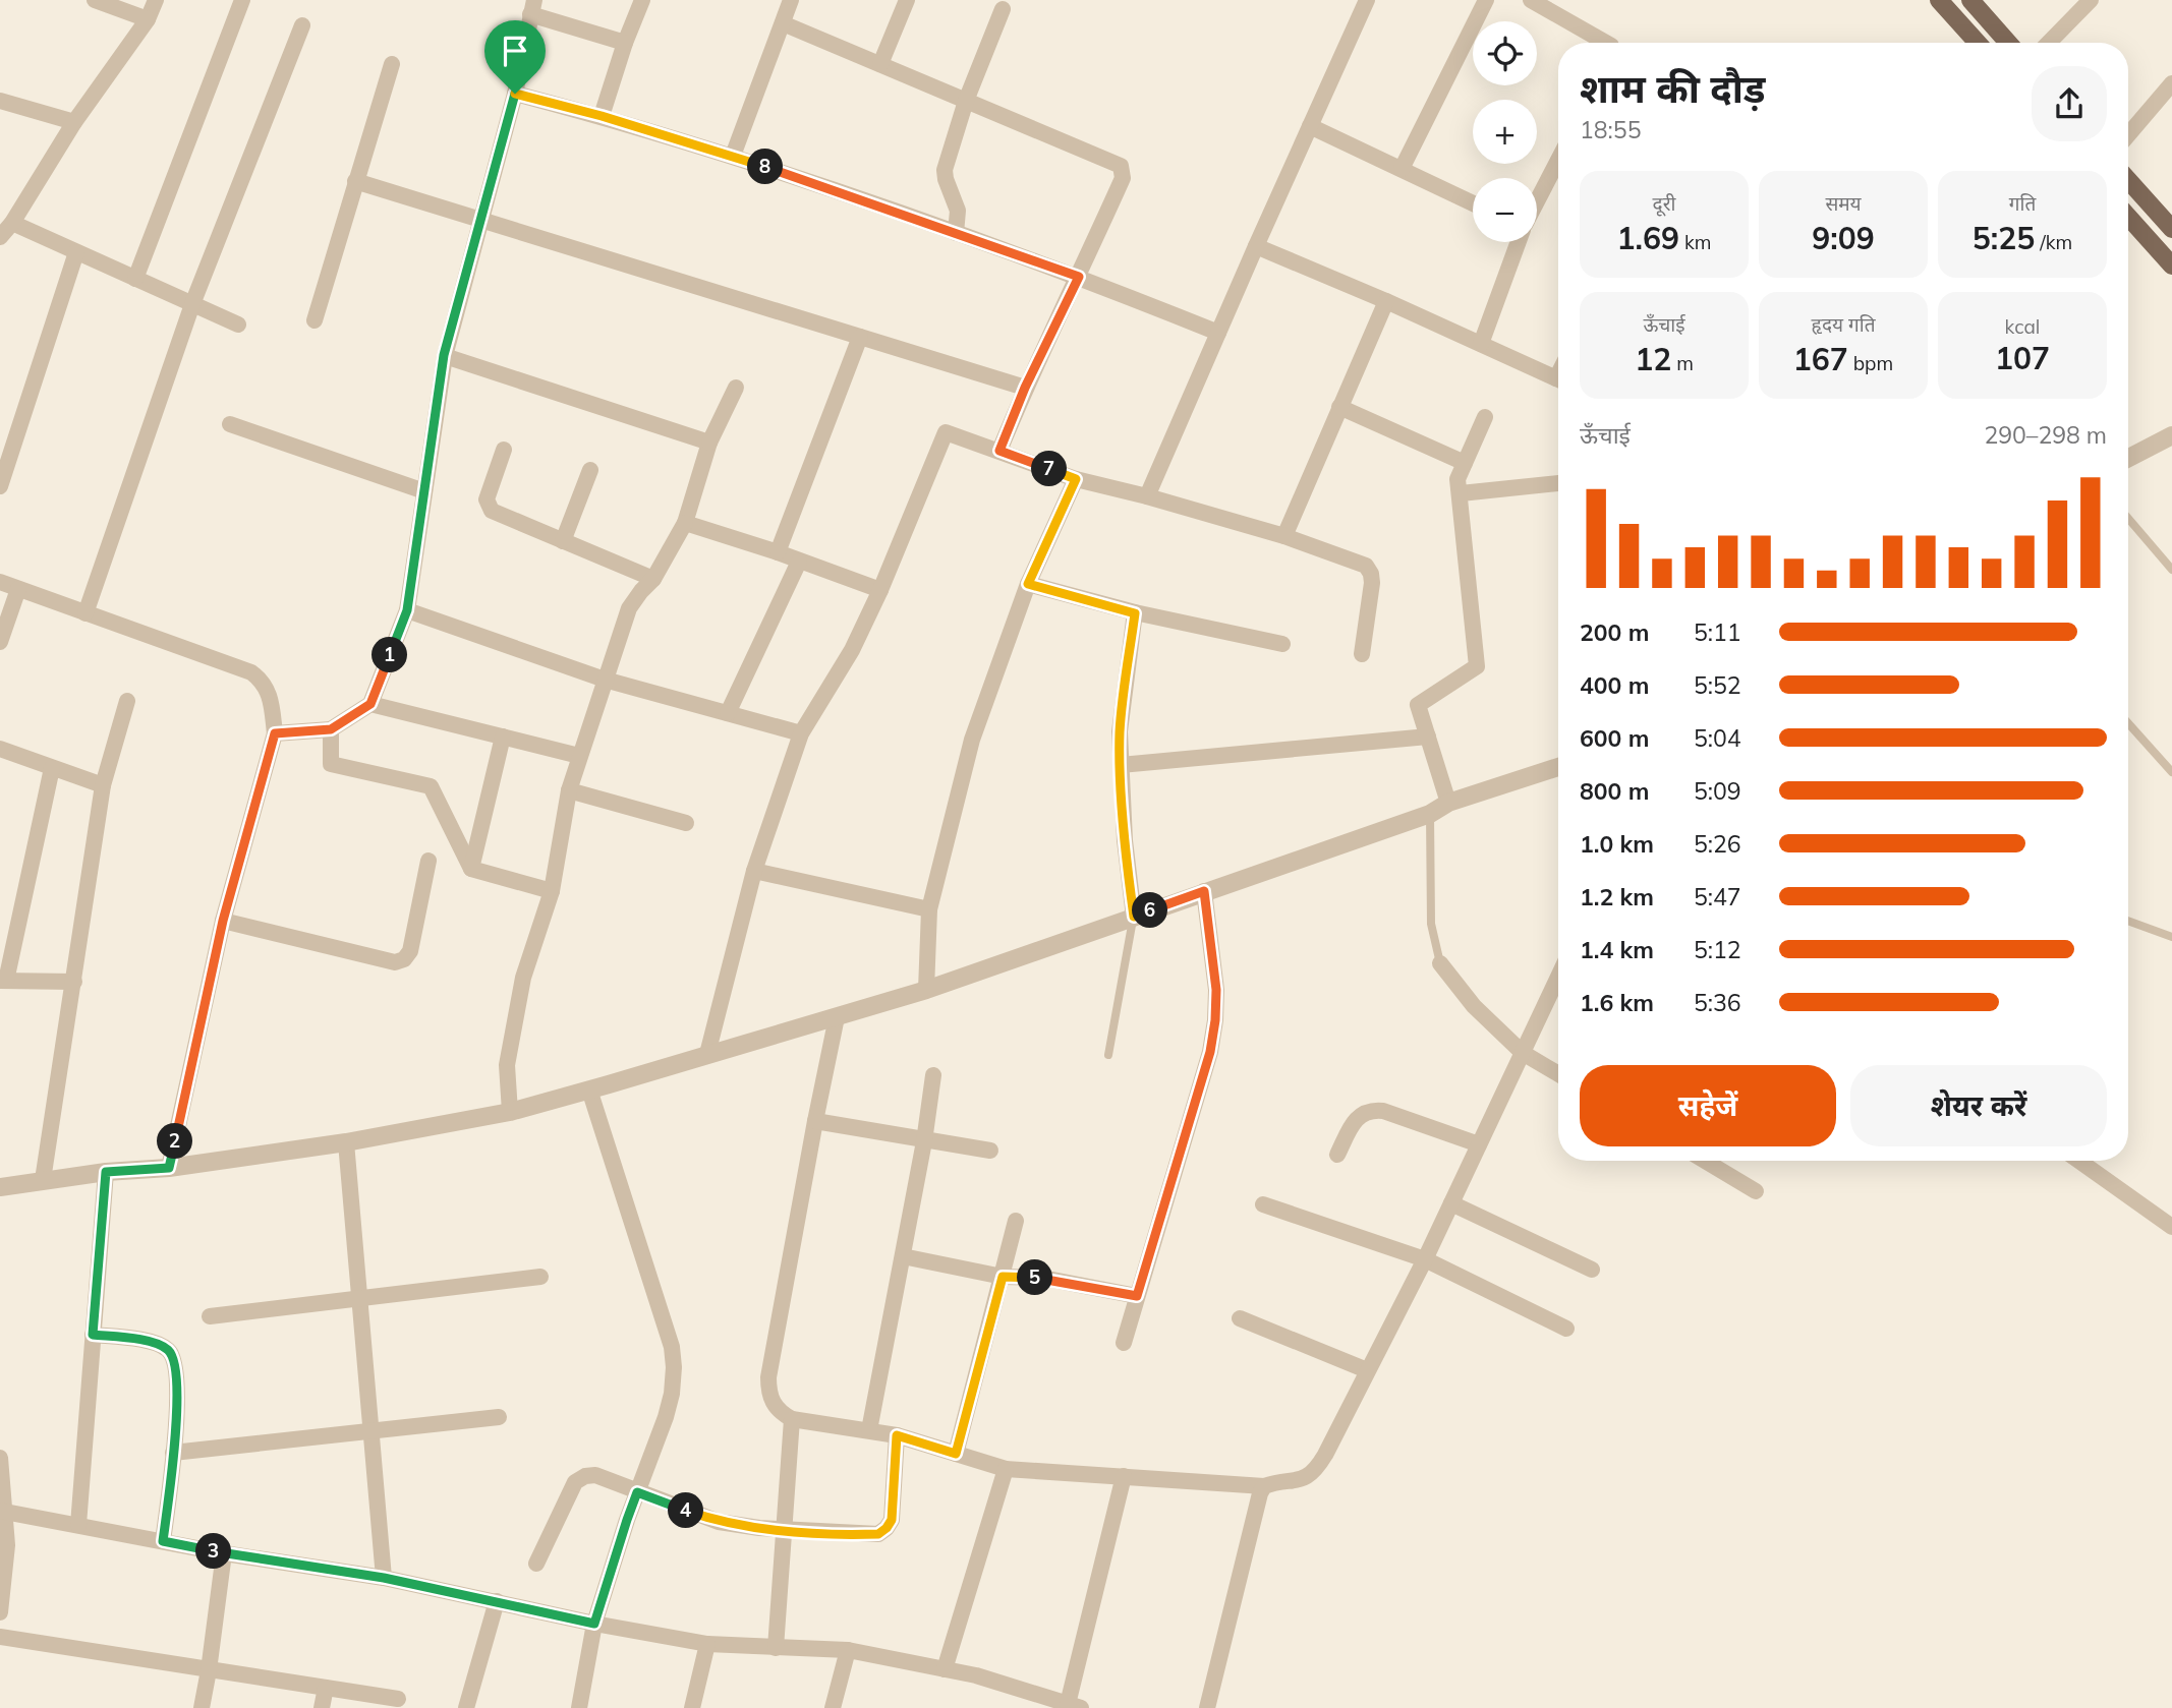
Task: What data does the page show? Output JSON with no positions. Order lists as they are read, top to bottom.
{
  "page": {
    "map_buttons": ["+", "−"],
    "heading": ["शाम की दौड़", "18:55"],
    "pins": [
      "8",
      "7",
      "1",
      "6",
      "2",
      "5",
      "4",
      "3"
    ],
    "stats": [
      ["दूरी", "1.69 km"],
      ["समय", "9:09"],
      ["गति", "5:25 /km"],
      ["ऊँचाई", "12 m"],
      ["हृदय गति", "167 bpm"],
      ["kcal", "107"]
    ],
    "chart": ["ऊँचाई", "290–298 m"],
    "list": [
      {
        "name": "200 m",
        "note": "5:11"
      },
      {
        "name": "400 m",
        "note": "5:52"
      },
      {
        "name": "600 m",
        "note": "5:04"
      },
      {
        "name": "800 m",
        "note": "5:09"
      },
      {
        "name": "1.0 km",
        "note": "5:26"
      },
      {
        "name": "1.2 km",
        "note": "5:47"
      },
      {
        "name": "1.4 km",
        "note": "5:12"
      },
      {
        "name": "1.6 km",
        "note": "5:36"
      }
    ],
    "buttons": ["सहेजें", "शेयर करें"]
  }
}
